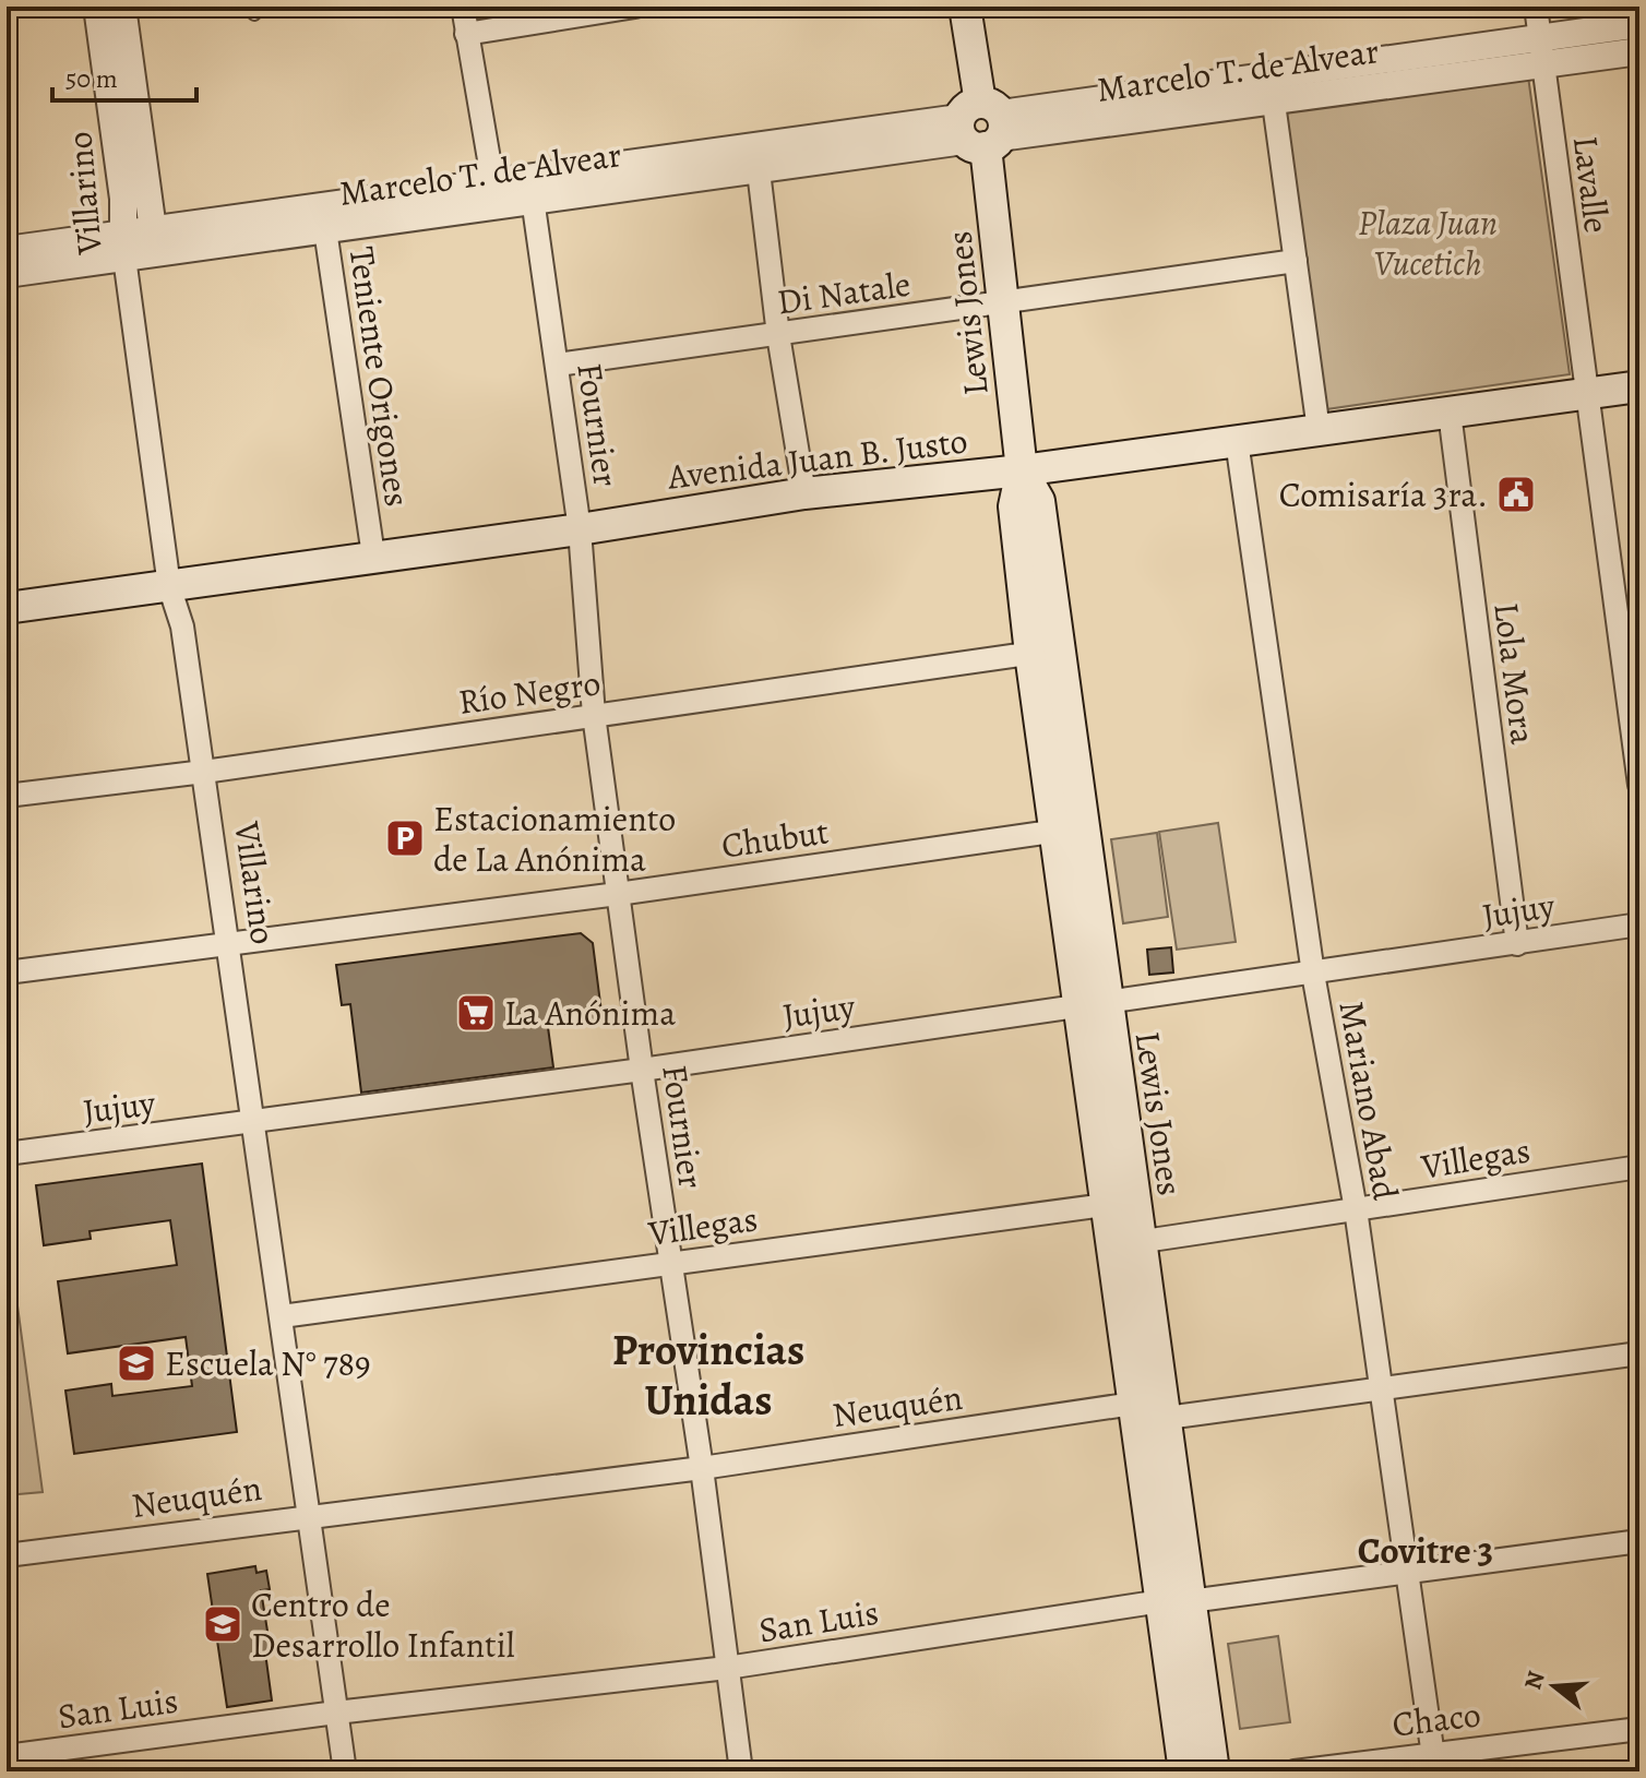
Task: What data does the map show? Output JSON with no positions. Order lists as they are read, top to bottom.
{
  "streets": {
    "main road": ["Lewis Jones", "Avenida Juan B. Justo"],
    "street": [
      "Marcelo T. de Alvear",
      "Lavalle",
      "Villarino",
      "Di Natale",
      "Teniente Origones",
      "Fournier",
      "Lola Mora",
      "Río Negro",
      "Chubut",
      "Jujuy",
      "Mariano Abad",
      "Villegas",
      "Neuquén",
      "San Luis",
      "Chaco"
    ]
  },
  "crossings": [
    ["Marcelo T. de Alvear", "Lavalle"],
    ["Marcelo T. de Alvear", "Villarino"],
    ["Marcelo T. de Alvear", "Lewis Jones"],
    ["Marcelo T. de Alvear", "Teniente Origones"],
    ["Marcelo T. de Alvear", "Fournier"],
    ["Lavalle", "Avenida Juan B. Justo"],
    ["Villarino", "Avenida Juan B. Justo"],
    ["Villarino", "Río Negro"],
    ["Villarino", "Chubut"],
    ["Villarino", "Jujuy"],
    ["Villarino", "Villegas"],
    ["Villarino", "Neuquén"],
    ["Villarino", "San Luis"],
    ["Di Natale", "Lewis Jones"],
    ["Di Natale", "Fournier"],
    ["Lewis Jones", "Avenida Juan B. Justo"],
    ["Lewis Jones", "Río Negro"],
    ["Lewis Jones", "Chubut"],
    ["Lewis Jones", "Jujuy"],
    ["Lewis Jones", "Villegas"],
    ["Lewis Jones", "Neuquén"],
    ["Lewis Jones", "San Luis"],
    ["Teniente Origones", "Avenida Juan B. Justo"],
    ["Fournier", "Avenida Juan B. Justo"],
    ["Fournier", "Río Negro"],
    ["Fournier", "Chubut"],
    ["Fournier", "Jujuy"],
    ["Fournier", "Villegas"],
    ["Fournier", "Neuquén"],
    ["Fournier", "San Luis"],
    ["Avenida Juan B. Justo", "Lola Mora"],
    ["Avenida Juan B. Justo", "Mariano Abad"],
    ["Lola Mora", "Jujuy"],
    ["Jujuy", "Mariano Abad"],
    ["Mariano Abad", "Villegas"],
    ["Mariano Abad", "San Luis"],
    ["Mariano Abad", "Chaco"]
  ],
  "districts": ["Provincias Unidas", "Covitre 3"],
  "parks": ["Plaza Juan Vucetich"],
  "places": {
    "public building": ["Comisaría 3ra."],
    "parking": ["Estacionamiento de La Anónima"],
    "supermarket": ["La Anónima"],
    "school or university": ["Escuela N° 789", "Centro de Desarrollo Infantil"]
  },
  "scale_bar": "50 m",
  "north": "left"
}
